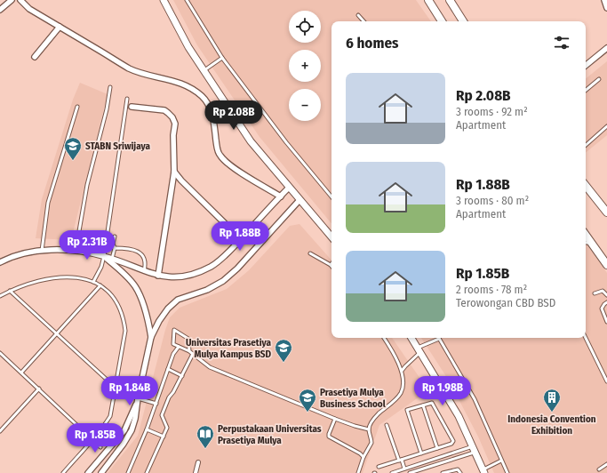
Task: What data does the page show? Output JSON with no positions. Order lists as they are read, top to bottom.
{
  "places": {
    "school or university": ["STABN Sriwijaya", "Universitas Prasetiya Mulya Kampus BSD", "Prasetiya Mulya Business School"],
    "building": ["Indonesia Convention Exhibition"],
    "library": ["Perpustakaan Universitas Prasetiya Mulya"]
  },
  "page": {
    "map_buttons": ["+", "−"],
    "heading": "6 homes",
    "list": [
      {
        "name": "Rp 2.08B",
        "note": "3 rooms · 92 m² · Apartment"
      },
      {
        "name": "Rp 1.88B",
        "note": "3 rooms · 80 m² · Apartment"
      },
      {
        "name": "Rp 1.85B",
        "note": "2 rooms · 78 m² · Terowongan CBD BSD"
      }
    ],
    "price": [
      "Rp 2.08B",
      "Rp 1.88B",
      "Rp 2.31B",
      "Rp 1.84B",
      "Rp 1.98B",
      "Rp 1.85B"
    ]
  }
}
